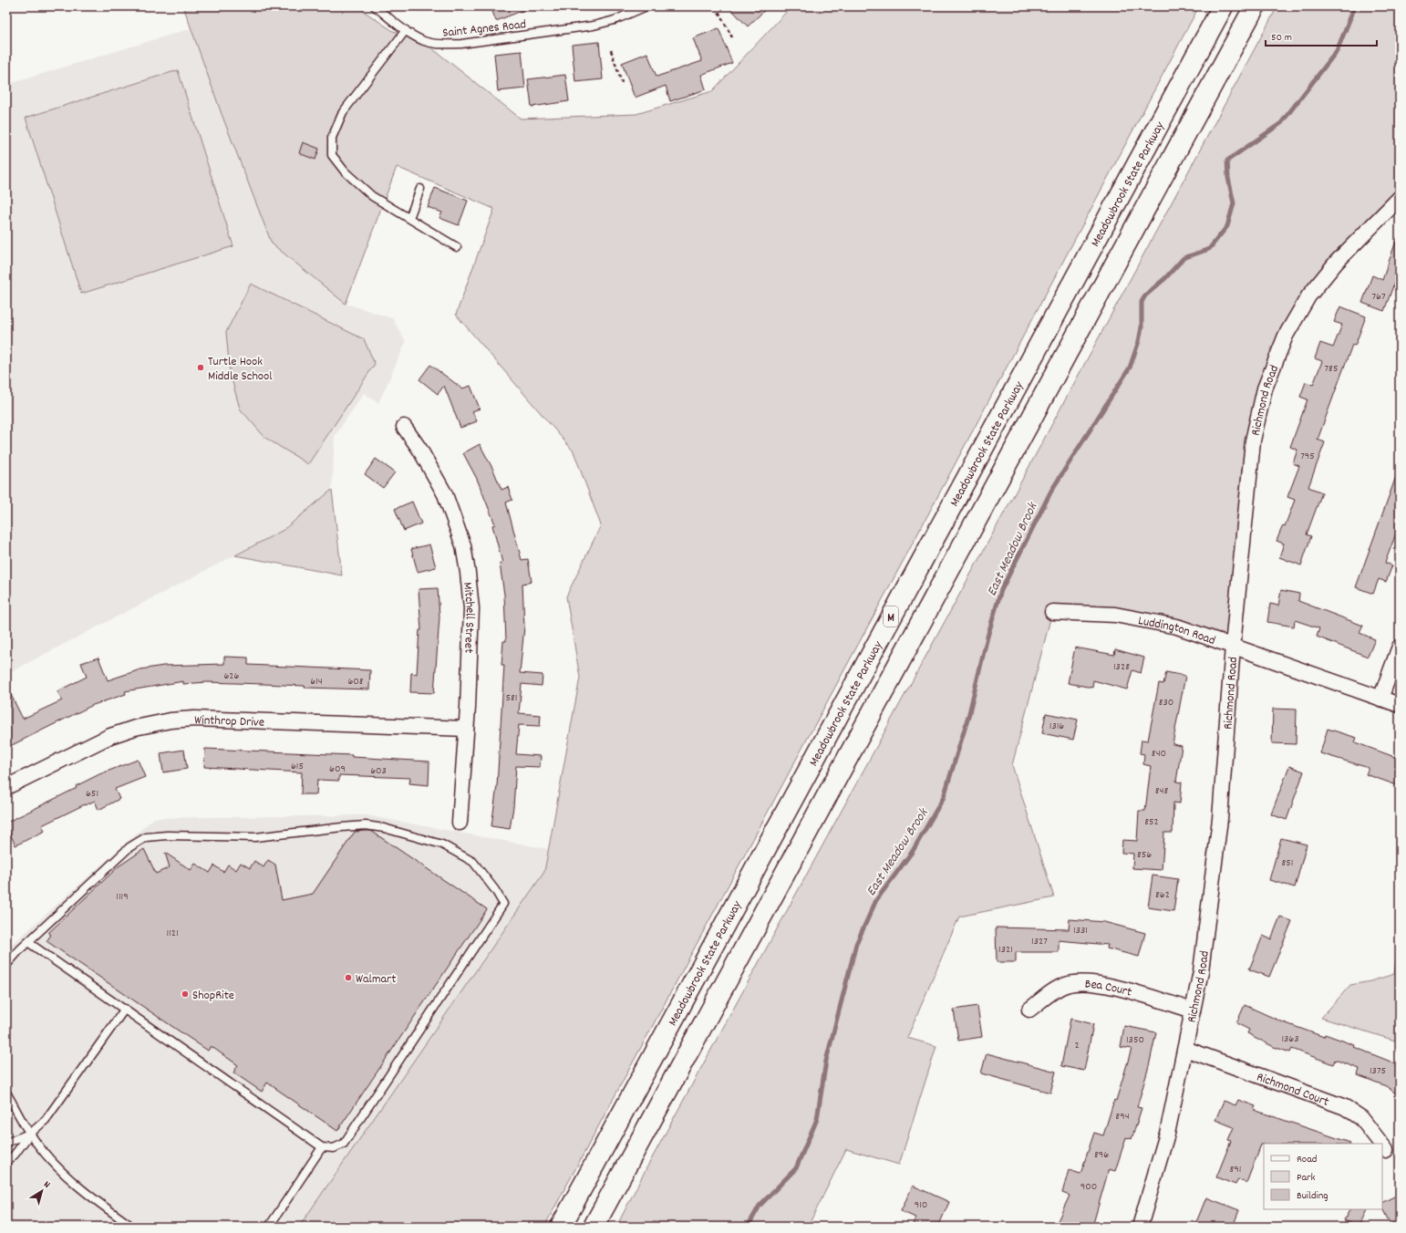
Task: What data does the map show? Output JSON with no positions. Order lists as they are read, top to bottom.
{
  "streets": {
    "highway": ["Meadowbrook State Parkway", "M"],
    "street": [
      "Richmond Road",
      "Mitchell Street",
      "Luddington Road",
      "Winthrop Drive",
      "Bea Court",
      "Richmond Court"
    ],
    "lane": ["Saint Agnes Road"]
  },
  "crossings": [
    ["Richmond Road", "Luddington Road"],
    ["Richmond Road", "Bea Court"],
    ["Richmond Road", "Richmond Court"],
    ["Mitchell Street", "Winthrop Drive"]
  ],
  "water": ["East Meadow Brook"],
  "places": ["Turtle Hook Middle School", "Walmart", "ShopRite"],
  "house_numbers": [
    "767",
    "785",
    "795",
    "1328",
    "626",
    "614",
    "608",
    "581",
    "830",
    "1316",
    "840",
    "615",
    "609",
    "603",
    "848",
    "651",
    "852",
    "856",
    "851",
    "862",
    "1119",
    "1331",
    "1121",
    "1327",
    "1321",
    "1363",
    "1350",
    "2",
    "1375",
    "894",
    "896",
    "891",
    "900",
    "910"
  ],
  "legend": ["Road", "Park", "Building"],
  "scale_bar": "50 m",
  "north": "top right"
}
